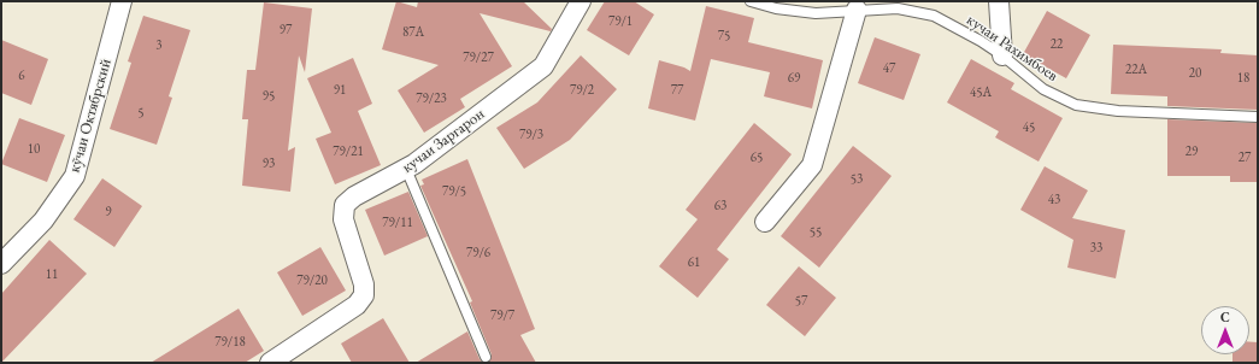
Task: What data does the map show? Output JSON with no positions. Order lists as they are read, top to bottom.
{
  "streets": {
    "street": ["кӯчаи Октябрский", "кучаи Заргарон"],
    "lane": ["кучаи Рахимбоев"]
  },
  "house_numbers": [
    "79/1",
    "97",
    "87А",
    "75",
    "22",
    "3",
    "79/27",
    "47",
    "22А",
    "20",
    "6",
    "69",
    "18",
    "91",
    "79/2",
    "77",
    "45А",
    "95",
    "79/23",
    "5",
    "45",
    "79/3",
    "10",
    "79/21",
    "29",
    "65",
    "27",
    "93",
    "53",
    "79/5",
    "43",
    "63",
    "9",
    "79/11",
    "55",
    "33",
    "79/6",
    "61",
    "11",
    "79/20",
    "57",
    "79/7",
    "79/18"
  ],
  "north": "top"
}
